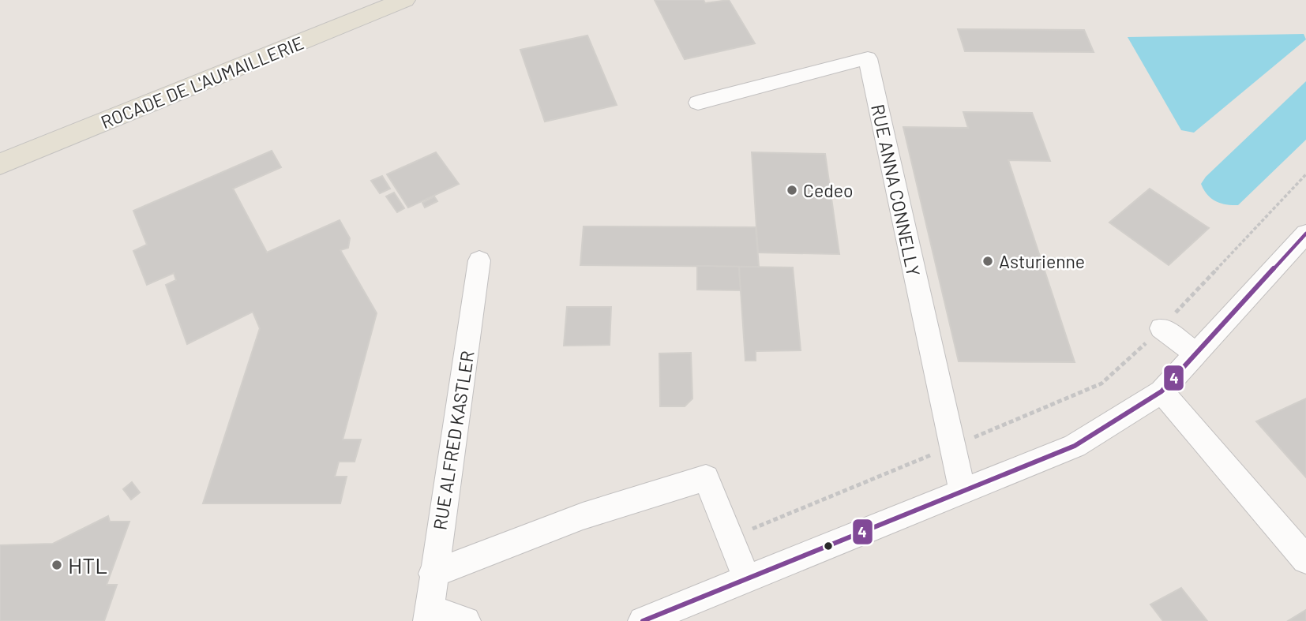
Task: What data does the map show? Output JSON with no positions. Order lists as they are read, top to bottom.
{
  "streets": {
    "main road": ["ROCADE DE L'AUMAILLERIE"],
    "street": ["RUE ANNA CONNELLY", "RUE ALFRED KASTLER"]
  },
  "places": ["Cedeo", "Asturienne", "HTL"],
  "lines": ["transit line 4"]
}
